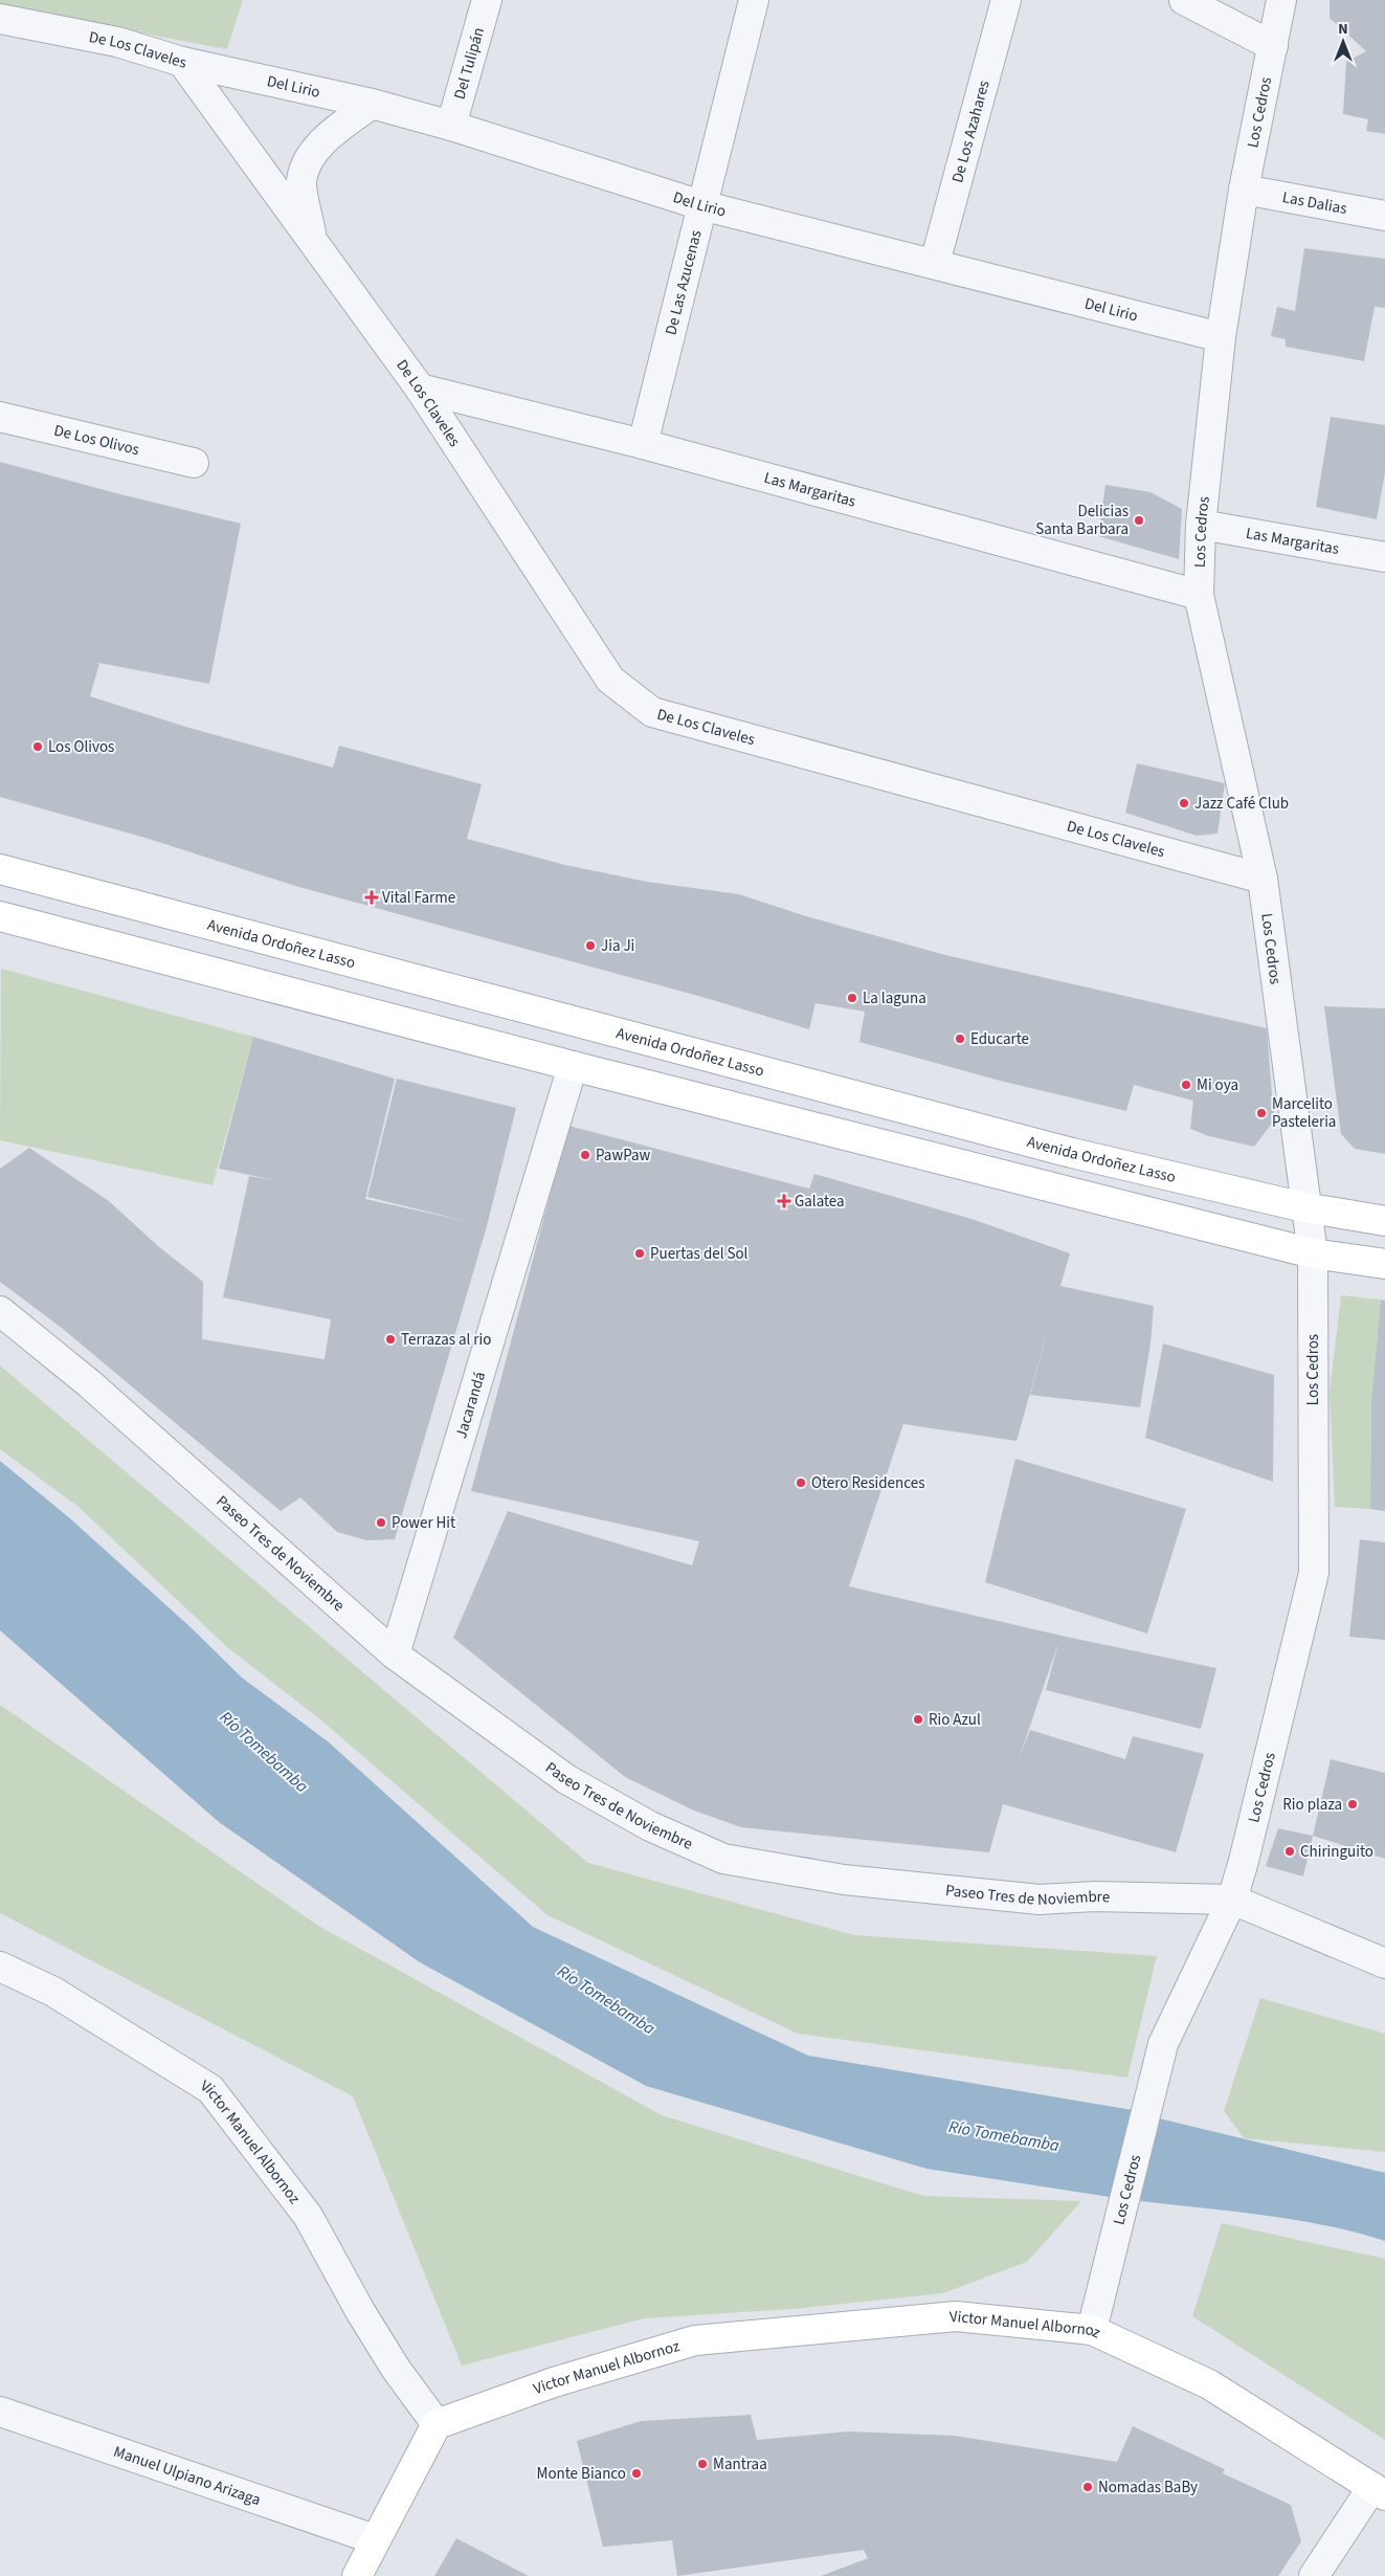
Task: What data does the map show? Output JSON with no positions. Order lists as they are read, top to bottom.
{
  "streets": {
    "main road": ["Avenida Ordoñez Lasso", "Victor Manuel Albornoz"],
    "street": [
      "De Los Claveles",
      "Del Tulipán",
      "Del Lirio",
      "Los Cedros",
      "De Los Azahares",
      "Las Dalias",
      "De Las Azucenas",
      "De Los Olivos",
      "Las Margaritas",
      "Jacarandá",
      "Paseo Tres de Noviembre",
      "Manuel Ulpiano Arizaga"
    ]
  },
  "crossings": [
    ["De Los Claveles", "Del Lirio"],
    ["De Los Claveles", "Los Cedros"],
    ["De Los Claveles", "Las Margaritas"],
    ["Del Tulipán", "Del Lirio"],
    ["Del Lirio", "Los Cedros"],
    ["Del Lirio", "De Los Azahares"],
    ["Del Lirio", "De Las Azucenas"],
    ["Los Cedros", "Las Dalias"],
    ["Los Cedros", "Las Margaritas"],
    ["Los Cedros", "Avenida Ordoñez Lasso"],
    ["Los Cedros", "Paseo Tres de Noviembre"],
    ["Los Cedros", "Victor Manuel Albornoz"],
    ["De Las Azucenas", "Las Margaritas"],
    ["Jacarandá", "Paseo Tres de Noviembre"]
  ],
  "water": ["Río Tomebamba"],
  "places": {
    "other": [
      "Delicias Santa Barbara",
      "Los Olivos",
      "Jazz Café Club",
      "Jia Ji",
      "La laguna",
      "Educarte",
      "Mi oya",
      "Marcelito Pasteleria",
      "PawPaw",
      "Puertas del Sol",
      "Terrazas al rio",
      "Otero Residences",
      "Power Hit",
      "Rio Azul",
      "Rio plaza",
      "Chiringuito",
      "Mantraa",
      "Monte Bianco",
      "Nomadas BaBy"
    ],
    "health": ["Vital Farme", "Galatea"]
  },
  "north": "top"
}
